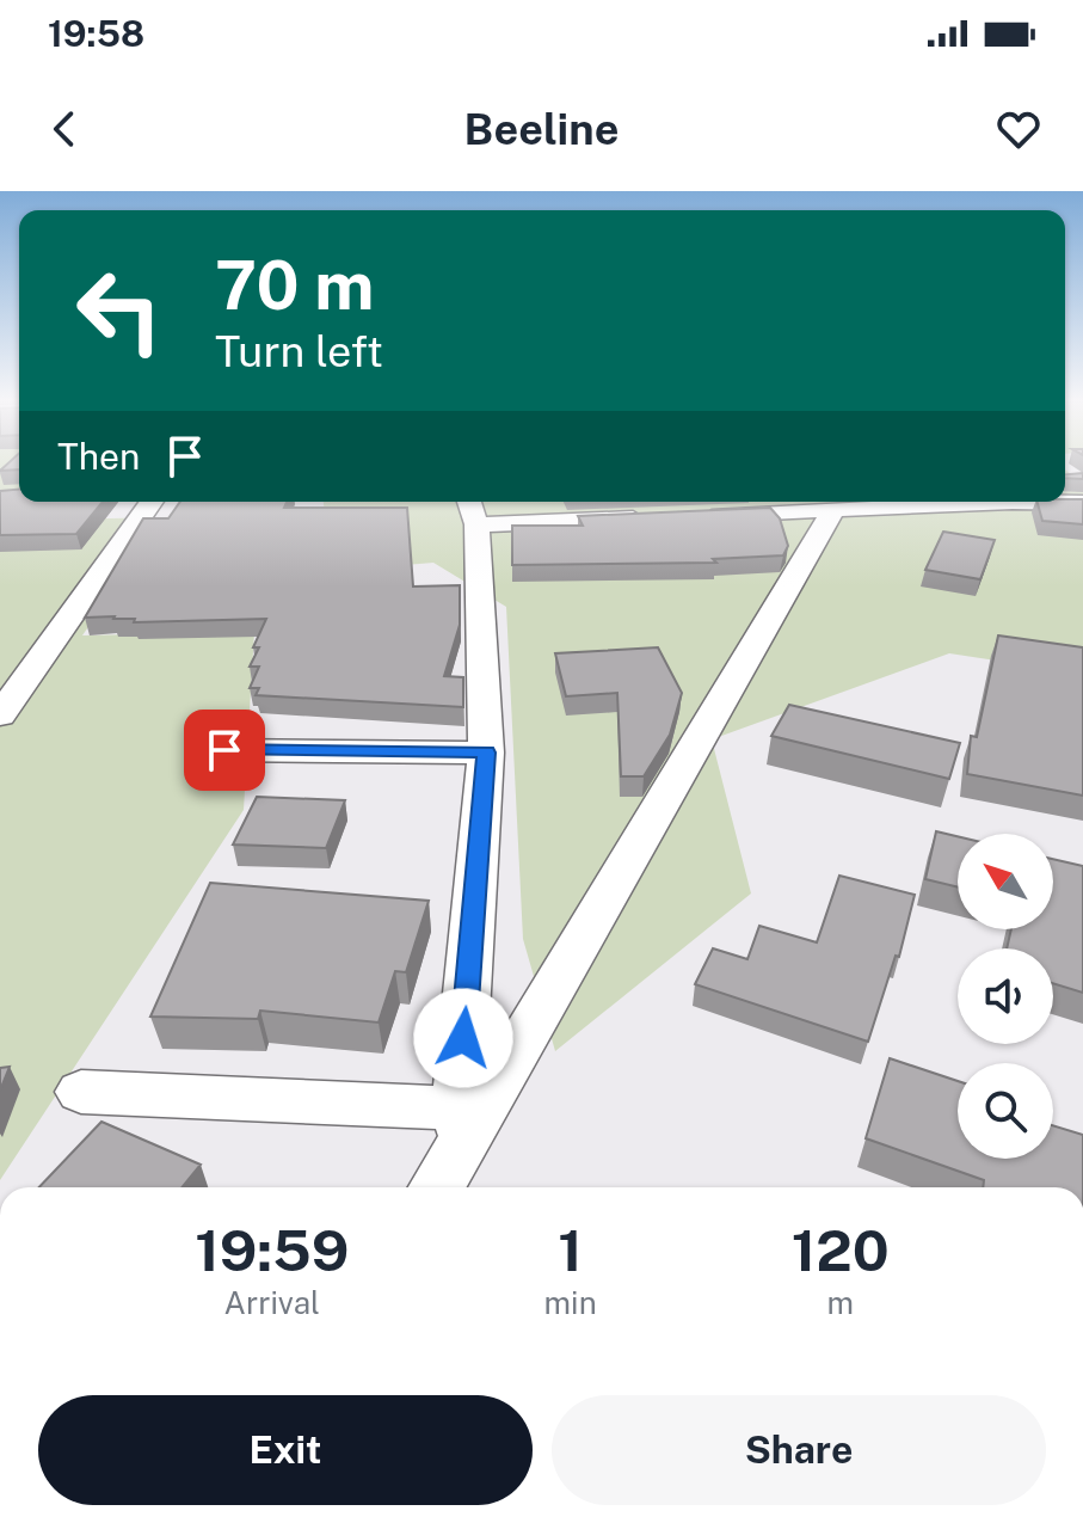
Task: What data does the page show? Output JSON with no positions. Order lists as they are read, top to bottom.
{
  "north": "top left",
  "page": {
    "status": "19:58",
    "header": "Beeline",
    "turn": ["70 m", "Turn left"],
    "then": "Then",
    "eta": [
      "19:59",
      "Arrival",
      "1",
      "min",
      "120",
      "m"
    ],
    "buttons": ["Exit", "Share"]
  }
}
